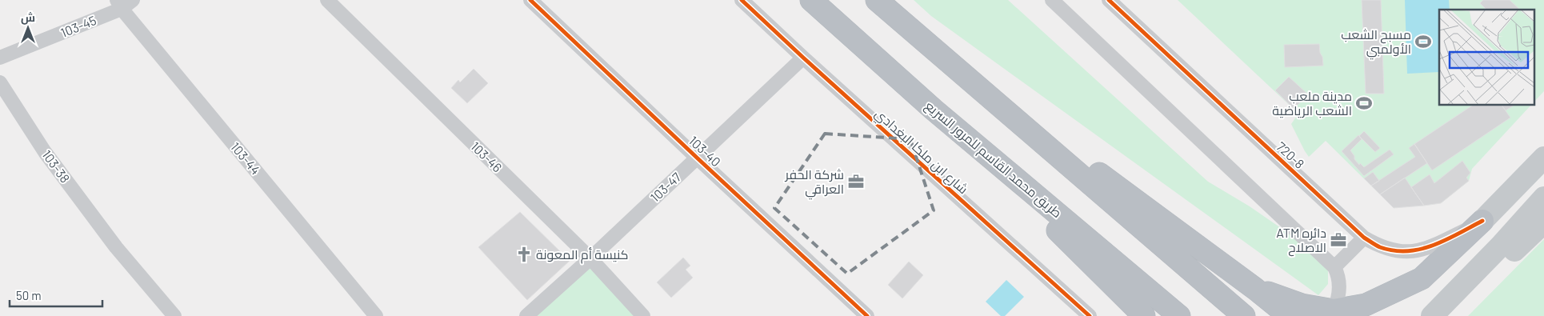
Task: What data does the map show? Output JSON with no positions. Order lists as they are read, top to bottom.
{
  "streets": {
    "highway": ["طريق محمد القاسم للمرور السريع"],
    "street": [
      "103-45",
      "103-40",
      "شارع ابن ملكا البغدادي",
      "720-8",
      "103-46",
      "103-44",
      "103-38",
      "103-47"
    ]
  },
  "crossings": [
    ["103-45", "103-44"],
    ["103-40", "103-47"],
    ["شارع ابن ملكا البغدادي", "103-47"],
    ["103-46", "103-47"]
  ],
  "places": {
    "sports": ["مسبح الشعب الأولمبي", "مدينة ملعب الشعب الرياضية"],
    "office": ["شركة الحفر العراقي", "ATM دائره الاصلاح"],
    "church": ["كنيسة أم المعونة"]
  },
  "scale_bar": "50 m",
  "north": "top"
}
